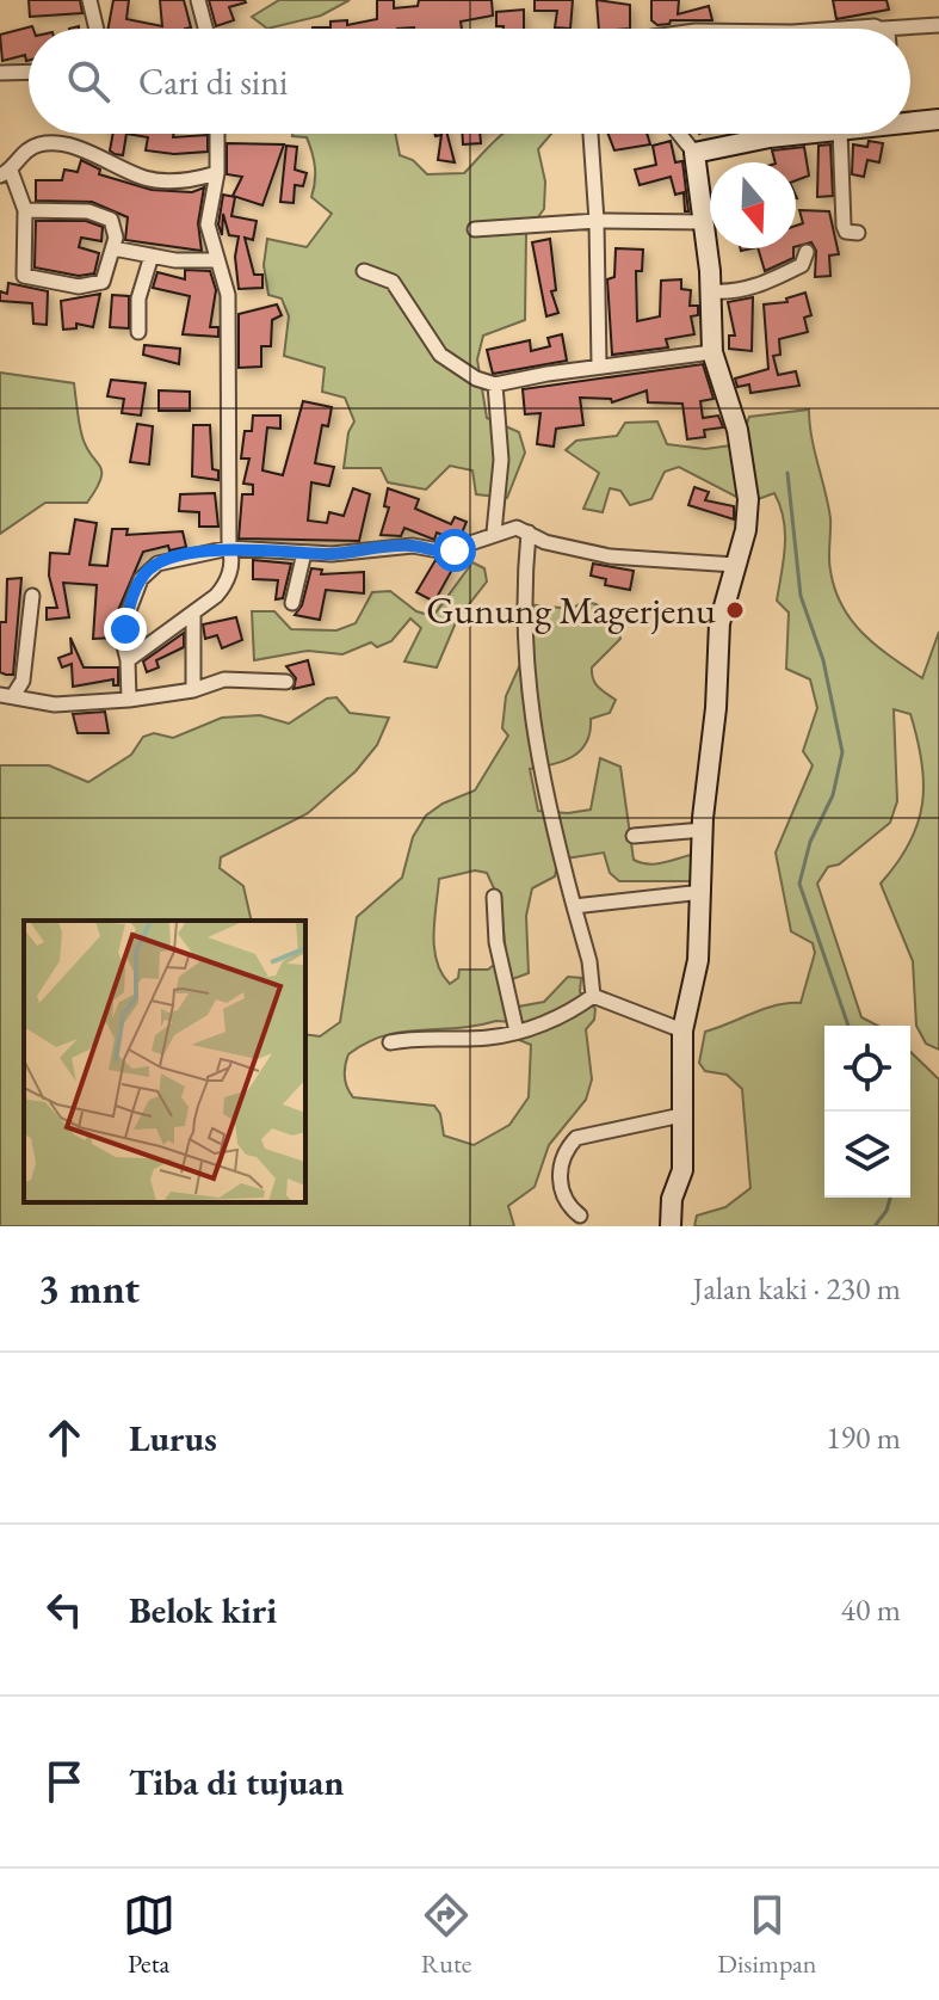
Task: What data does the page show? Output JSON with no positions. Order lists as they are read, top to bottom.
{
  "places": ["Gunung Magerjenu"],
  "north": "bottom",
  "page": {
    "search": "Cari di sini",
    "heading": ["3 mnt", "Jalan kaki · 230 m"],
    "list": [
      ["Lurus", "190 m"],
      ["Belok kiri", "40 m"],
      "Tiba di tujuan"
    ],
    "nav": ["Peta", "Rute", "Disimpan"]
  }
}
